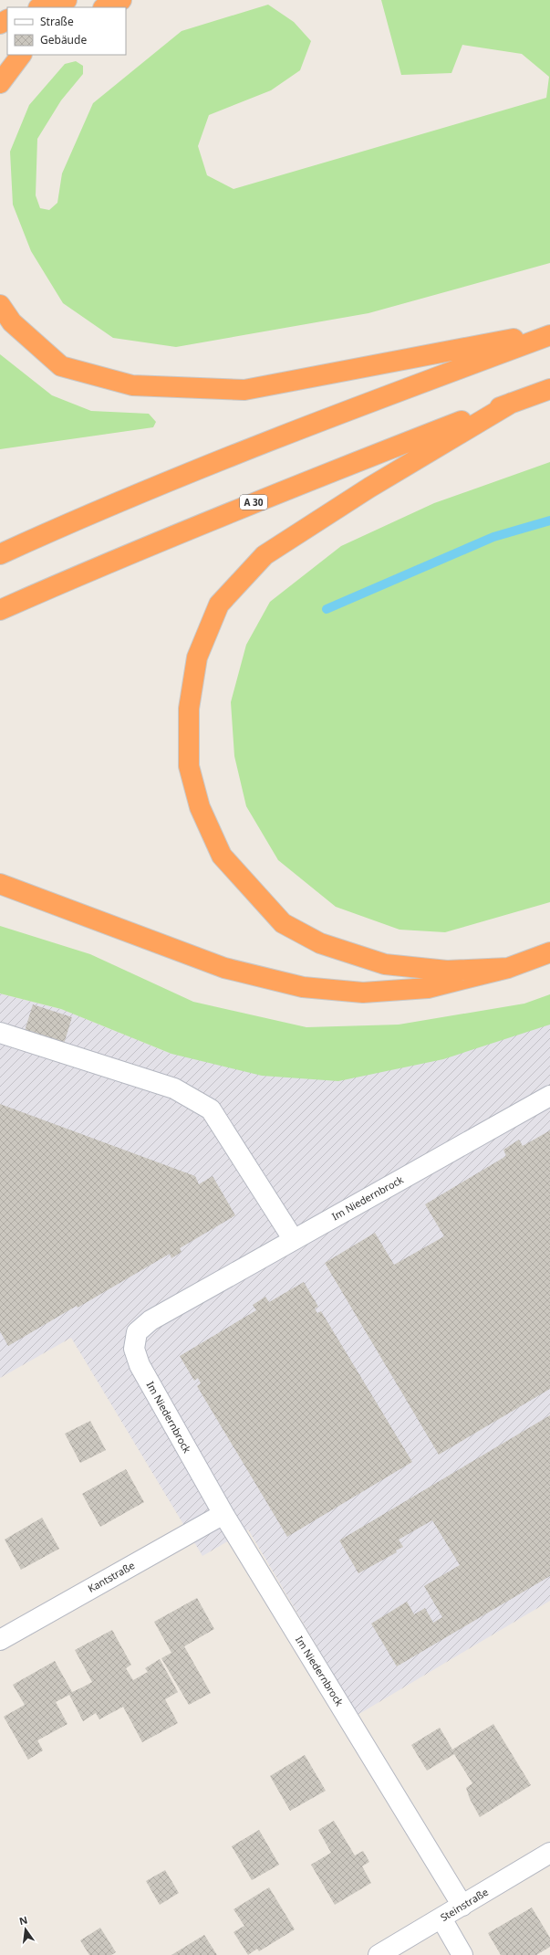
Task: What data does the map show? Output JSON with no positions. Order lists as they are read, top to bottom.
{
  "streets": {
    "highway": ["A 30"],
    "street": ["Im Niedernbrock", "Kantstraße", "Steinstraße"]
  },
  "crossings": [
    ["Im Niedernbrock", "Kantstraße"],
    ["Im Niedernbrock", "Steinstraße"]
  ],
  "legend": ["Straße", "Gebäude"],
  "north": "top"
}
